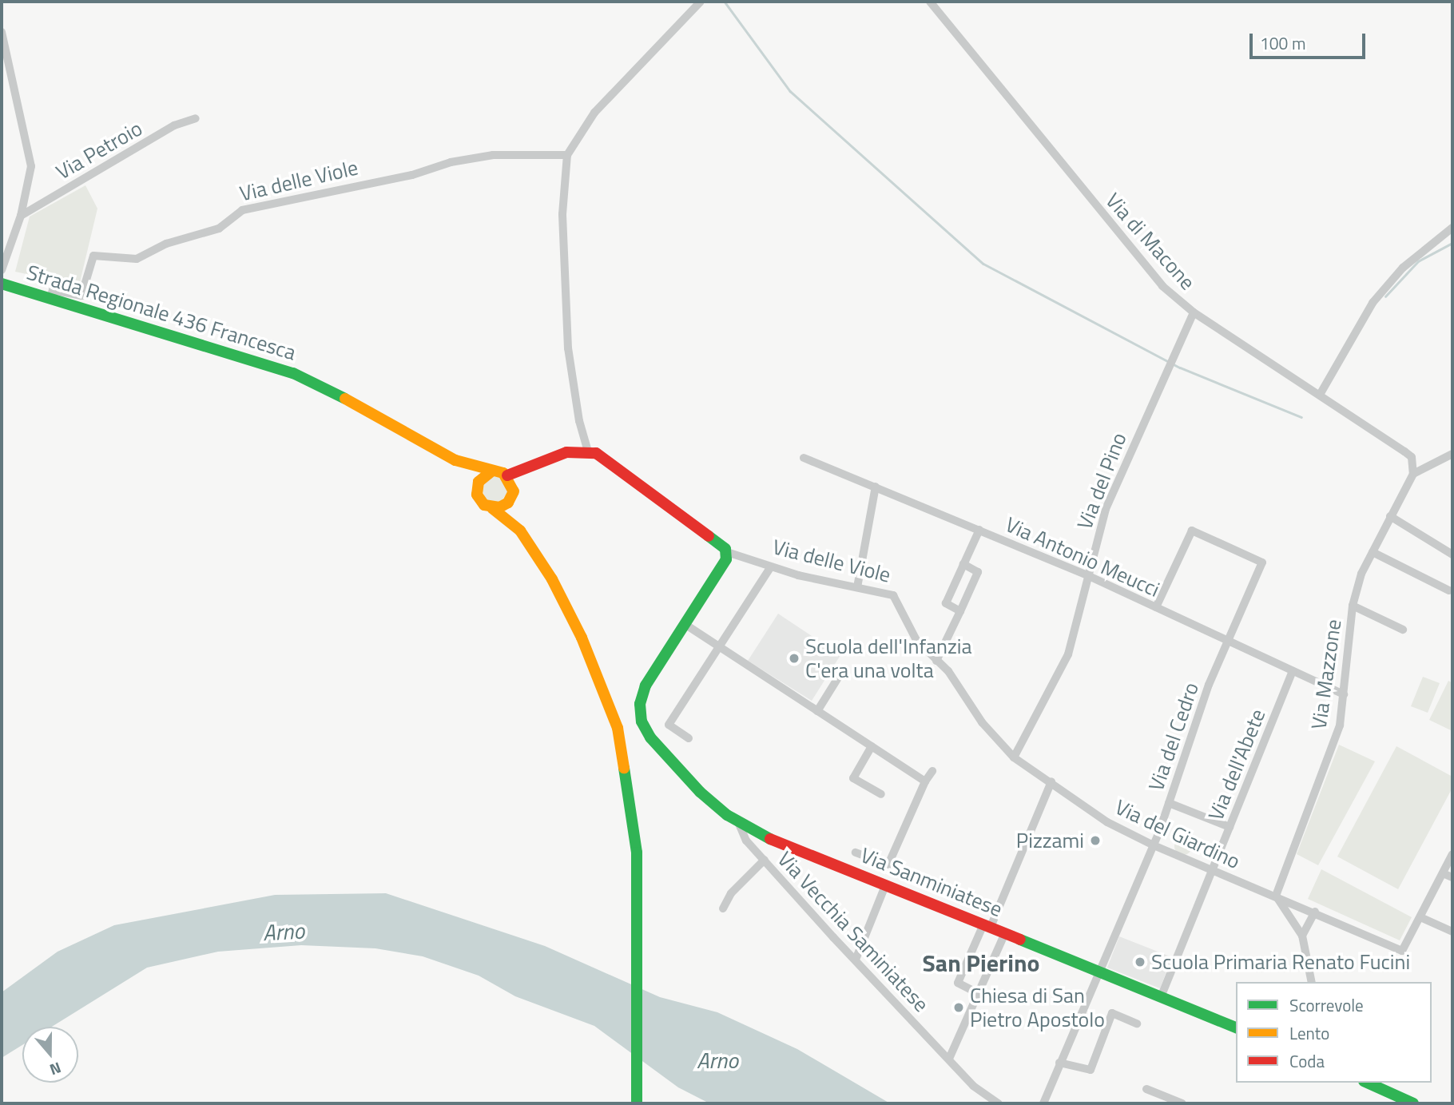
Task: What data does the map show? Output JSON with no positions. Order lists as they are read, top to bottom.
{
  "streets": {
    "main road": ["Via delle Viole", "Strada Regionale 436 Francesca", "Via Sanminiatese"],
    "street": [
      "Via Petroio",
      "Via di Macone",
      "Via del Pino",
      "Via Antonio Meucci",
      "Via Mazzone",
      "Via del Cedro",
      "Via dell'Abete",
      "Via del Giardino",
      "Via Vecchia Saminiatese"
    ]
  },
  "crossings": [
    ["Via delle Viole", "Strada Regionale 436 Francesca"],
    ["Via delle Viole", "Via del Pino"],
    ["Via delle Viole", "Via del Giardino"],
    ["Via di Macone", "Via del Pino"],
    ["Via di Macone", "Via Mazzone"],
    ["Via del Pino", "Via Antonio Meucci"],
    ["Via del Pino", "Via del Giardino"],
    ["Via Antonio Meucci", "Via Mazzone"],
    ["Via Antonio Meucci", "Via del Cedro"],
    ["Via Antonio Meucci", "Via dell'Abete"],
    ["Via Mazzone", "Via del Giardino"],
    ["Via del Cedro", "Via del Giardino"],
    ["Via del Cedro", "Via Sanminiatese"],
    ["Via dell'Abete", "Via del Giardino"],
    ["Via dell'Abete", "Via Sanminiatese"],
    ["Via Sanminiatese", "Via Vecchia Saminiatese"]
  ],
  "districts": ["San Pierino"],
  "water": ["Arno"],
  "places": [
    "Scuola dell'Infanzia C'era una volta",
    "Pizzami",
    "Scuola Primaria Renato Fucini",
    "Chiesa di San Pietro Apostolo"
  ],
  "legend": ["Scorrevole", "Lento", "Coda"],
  "scale_bar": "100 m",
  "north": "bottom"
}
